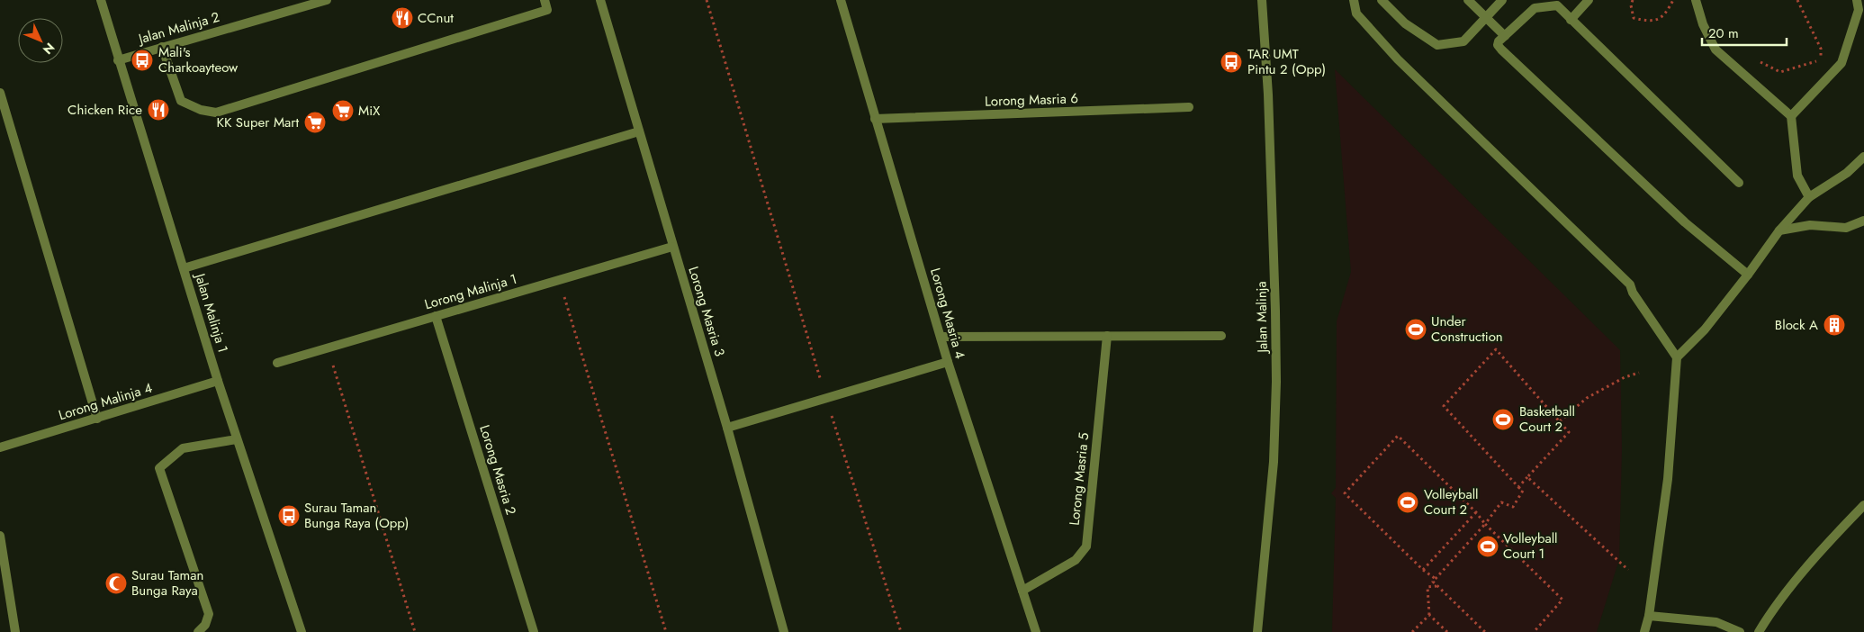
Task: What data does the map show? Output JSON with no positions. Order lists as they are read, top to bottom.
{
  "streets": {
    "street": [
      "Jalan Malinja 2",
      "Lorong Masria 6",
      "Lorong Malinja 1",
      "Lorong Masria 3",
      "Jalan Malinja 1",
      "Lorong Masria 4",
      "Jalan Malinja",
      "Lorong Malinja 4",
      "Lorong Masria 2",
      "Lorong Masria 5"
    ]
  },
  "crossings": [
    ["Jalan Malinja 2", "Jalan Malinja 1"],
    ["Lorong Masria 6", "Lorong Masria 4"],
    ["Lorong Malinja 1", "Lorong Masria 3"],
    ["Lorong Malinja 1", "Lorong Masria 2"],
    ["Jalan Malinja 1", "Lorong Malinja 4"],
    ["Lorong Masria 4", "Lorong Masria 5"]
  ],
  "places": {
    "restaurant": ["CCnut", "Chicken Rice"],
    "bus stop": ["Mali's Charkoayteow", "TAR UMT Pintu 2 (Opp)", "Surau Taman Bunga Raya (Opp)"],
    "supermarket": ["MiX", "KK Super Mart"],
    "building": ["Block A"],
    "sports": [
      "Under Construction",
      "Basketball Court 2",
      "Volleyball Court 2",
      "Volleyball Court 1"
    ],
    "mosque": ["Surau Taman Bunga Raya"]
  },
  "scale_bar": "20 m",
  "north": "bottom right"
}
